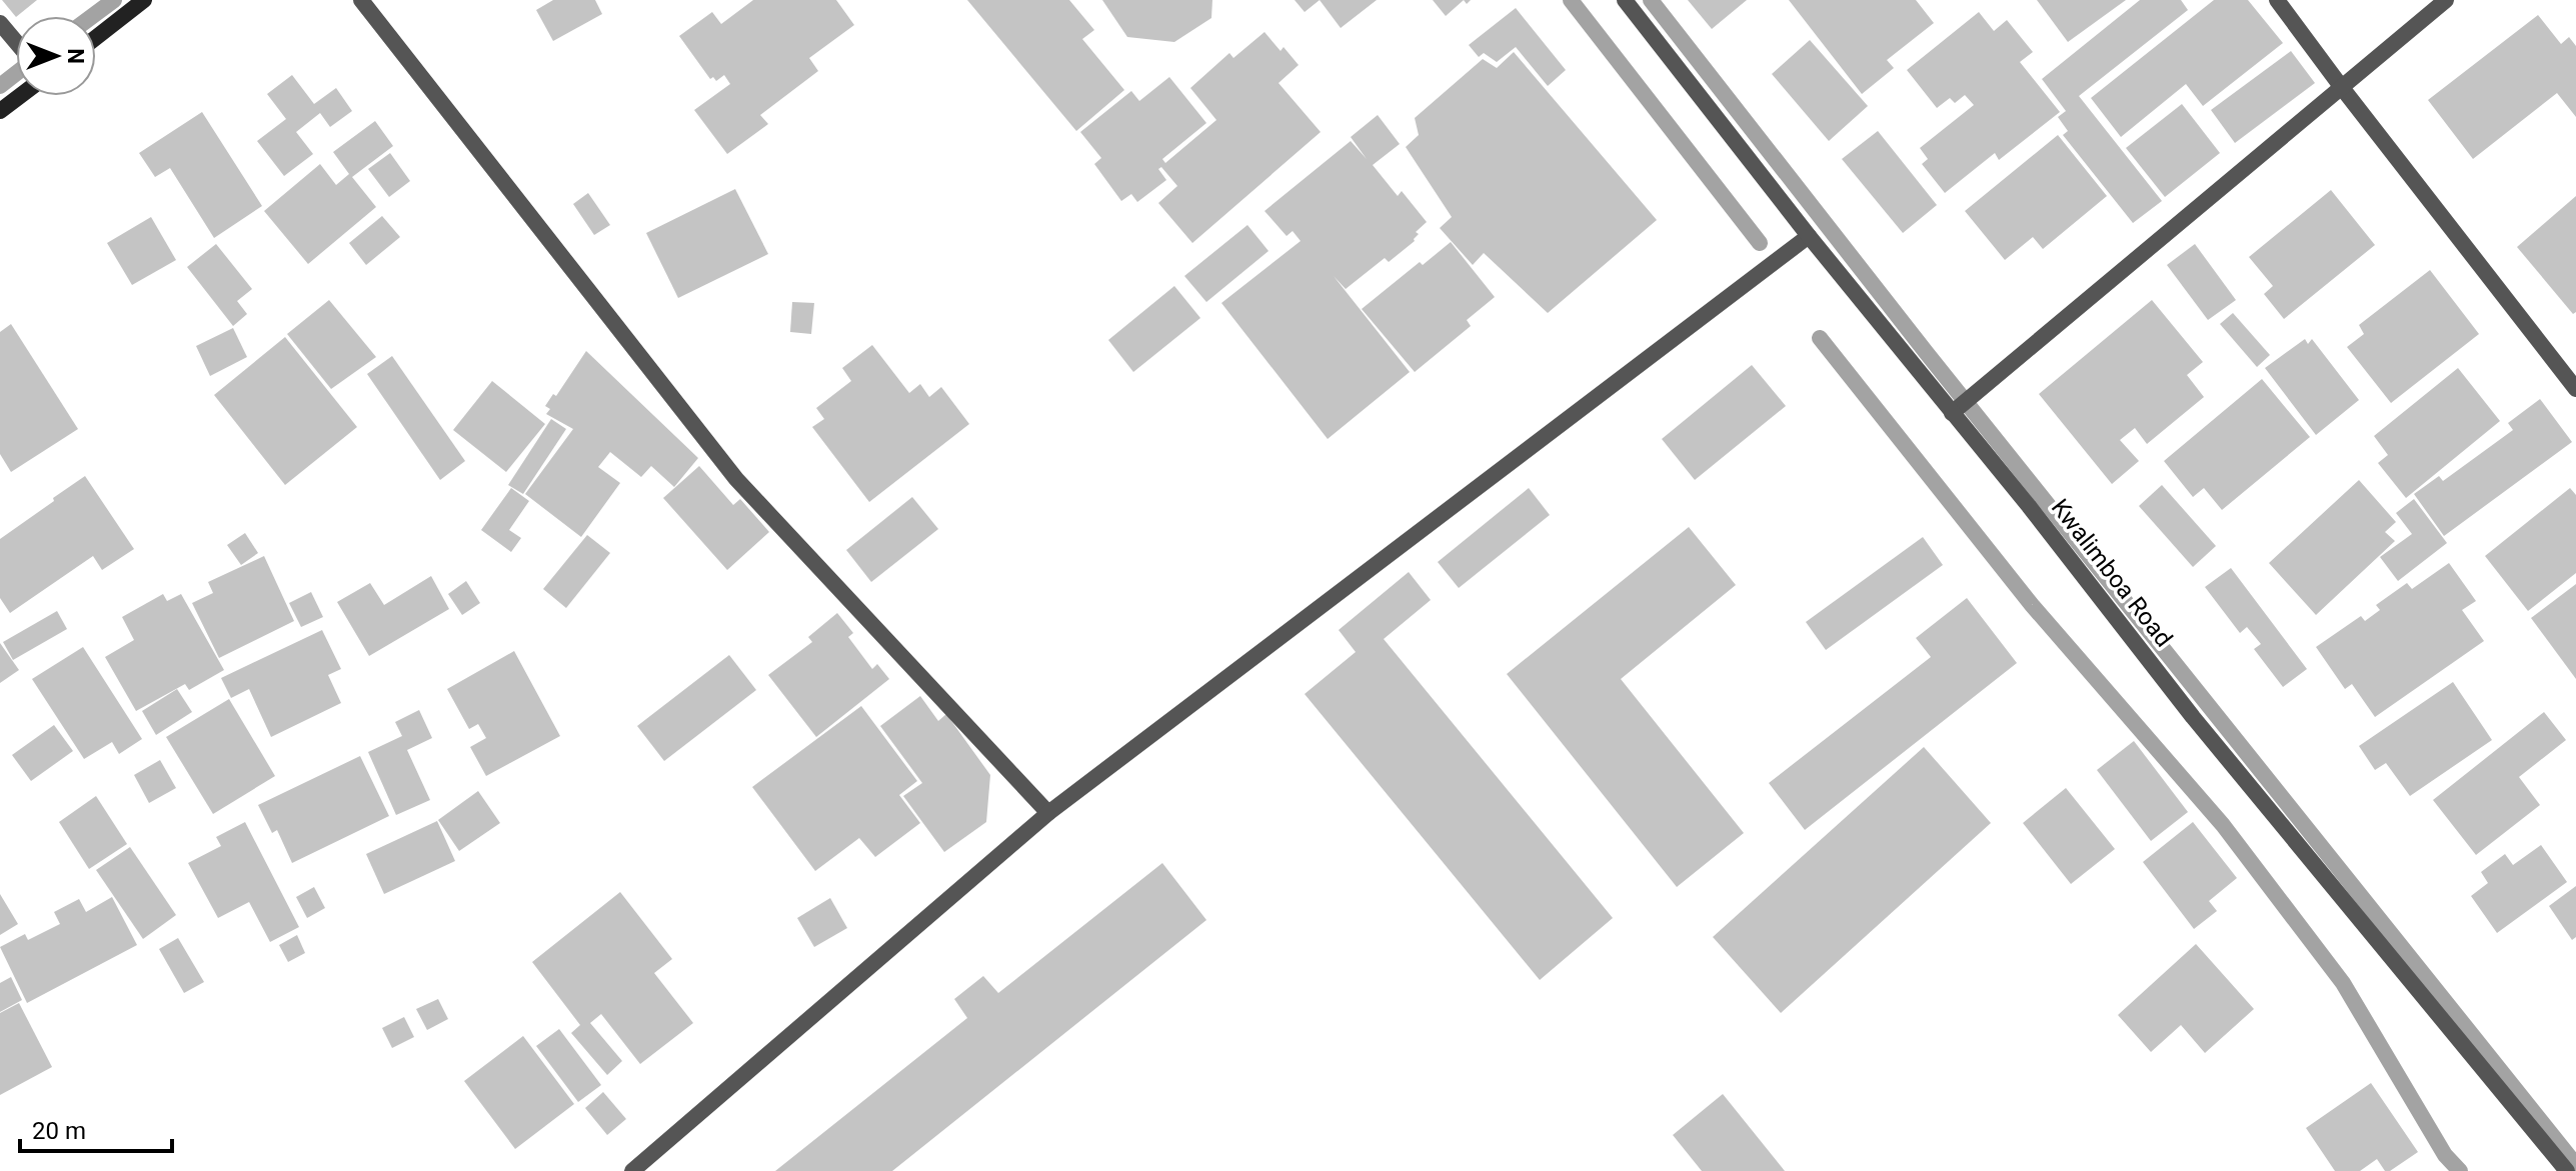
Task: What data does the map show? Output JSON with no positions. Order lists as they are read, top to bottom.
{
  "streets": {
    "street": ["Kwalimboa Road"]
  },
  "scale_bar": "20 m",
  "north": "right"
}
